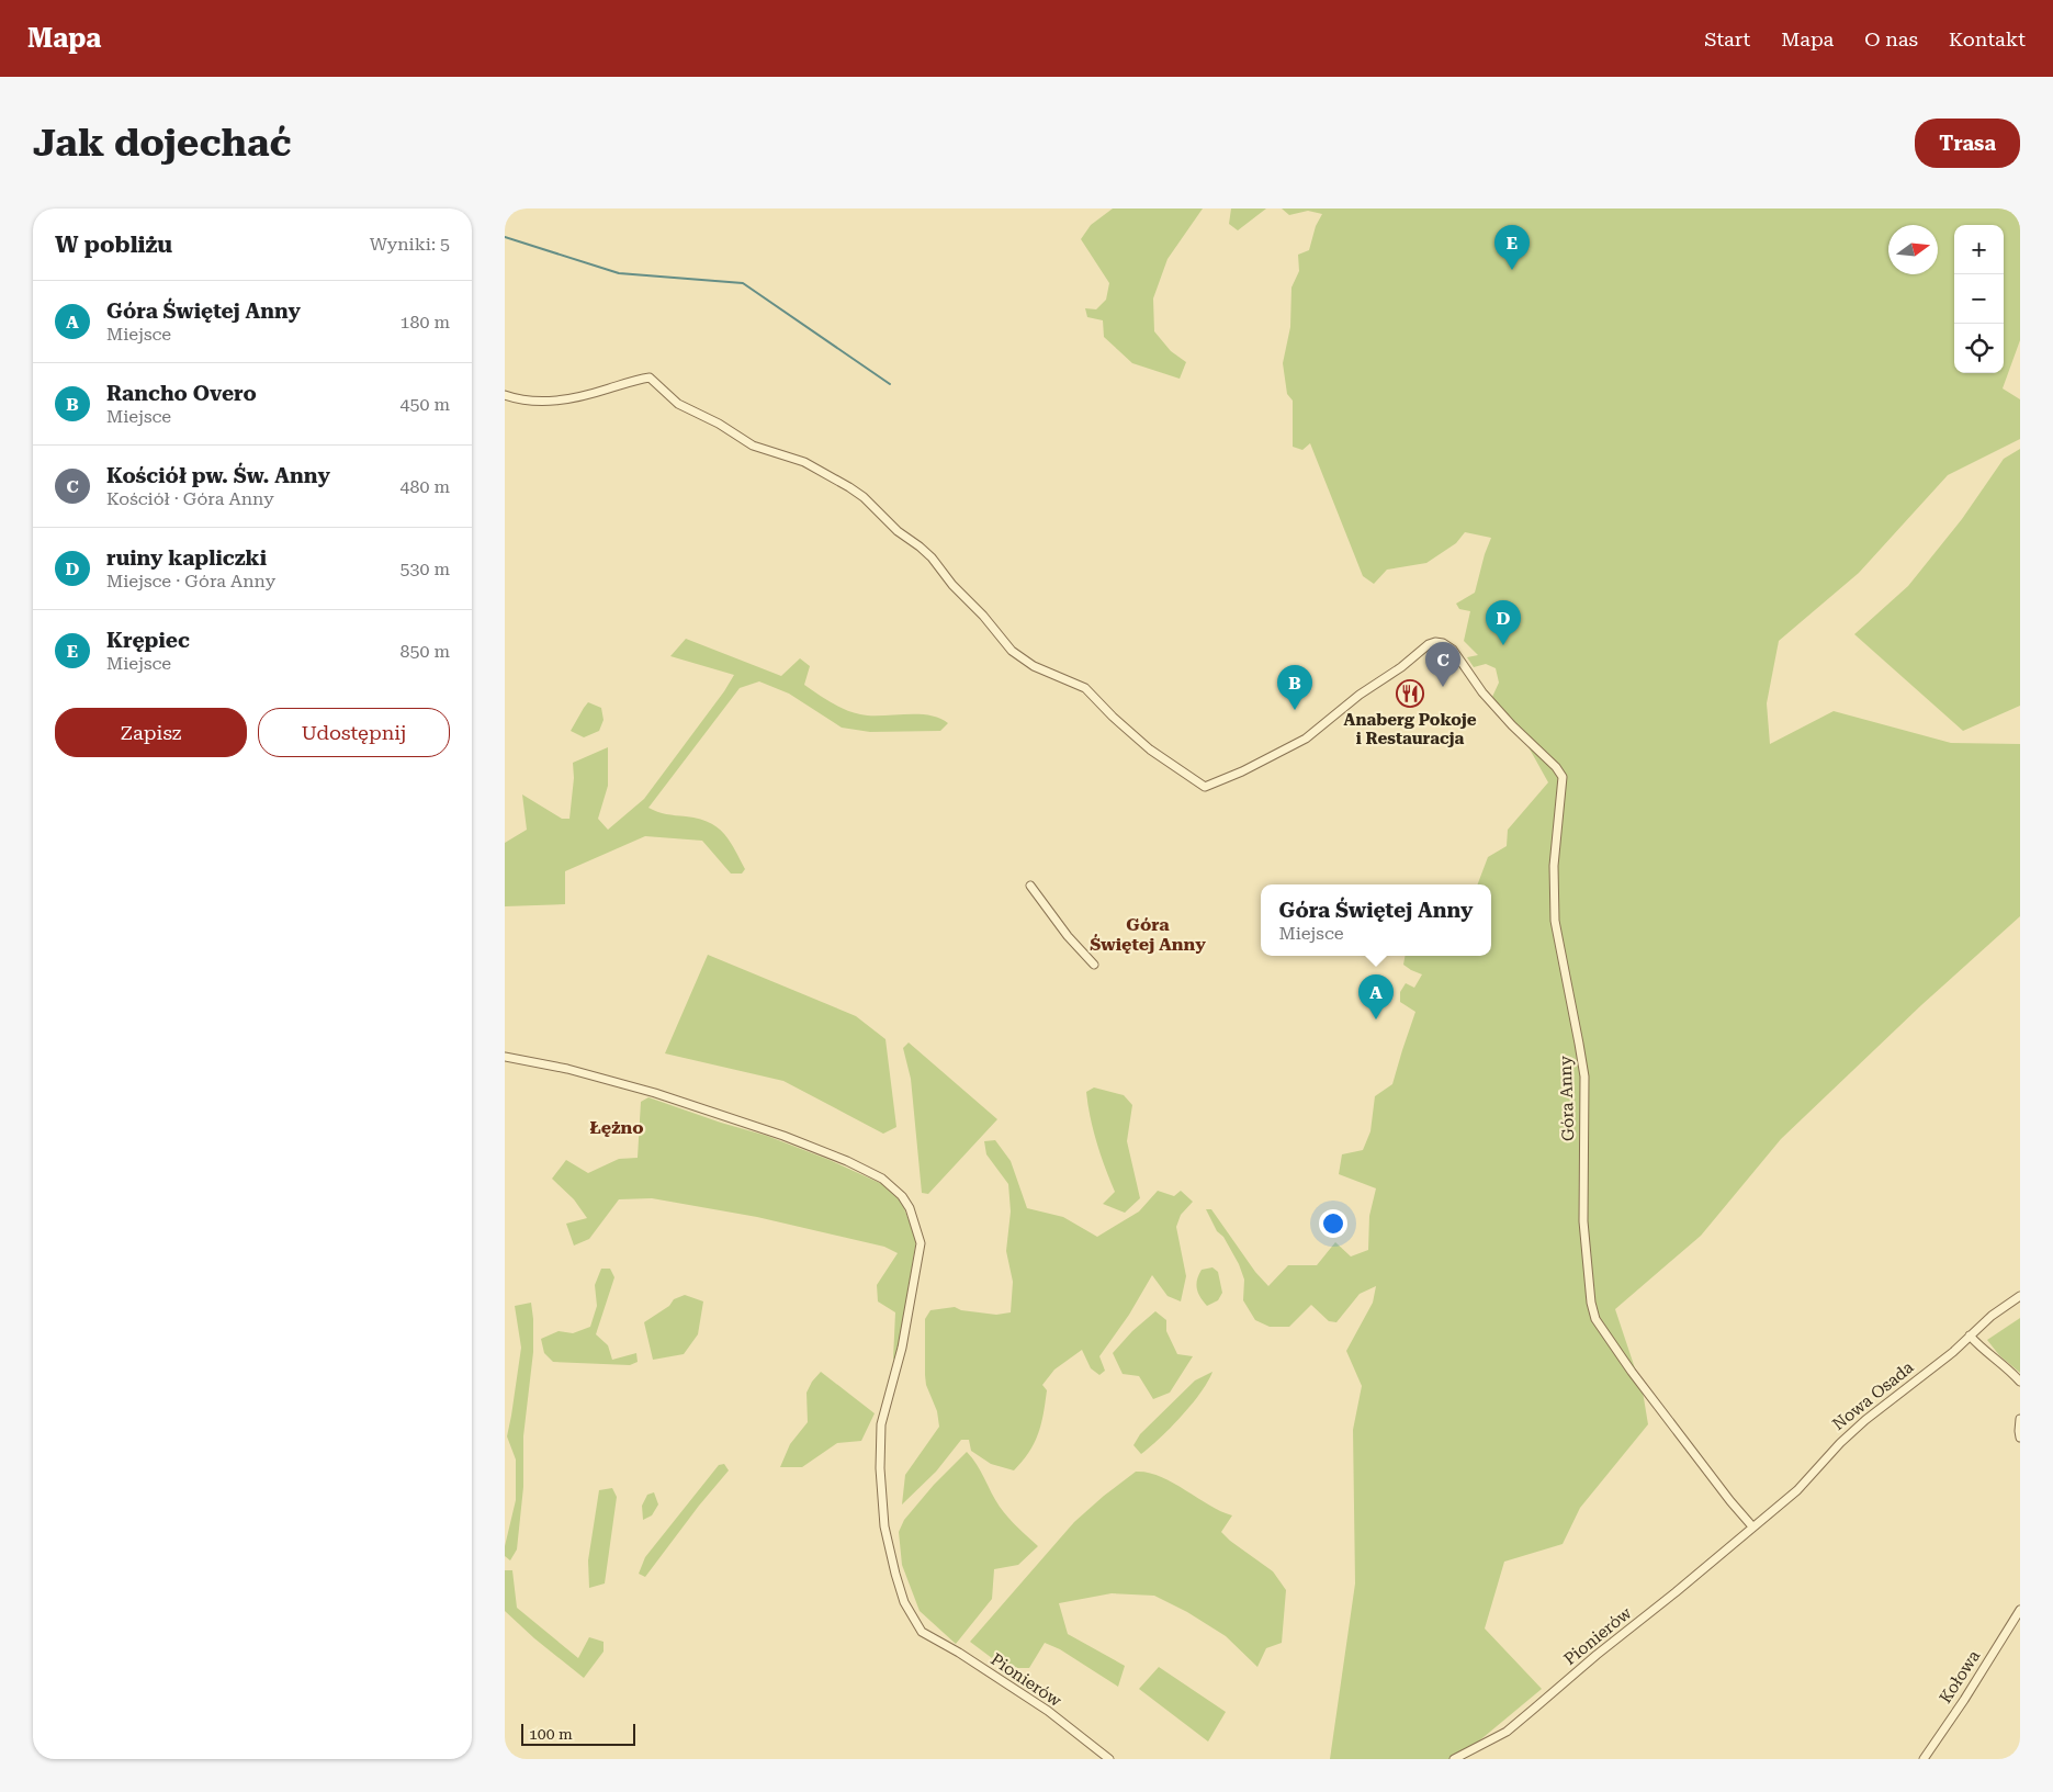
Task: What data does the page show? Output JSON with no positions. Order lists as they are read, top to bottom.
{
  "streets": {
    "street": [
      "Góra Anny",
      "Nowa Osada",
      "Pionierów",
      "Kołowa"
    ]
  },
  "crossings": [
    ["Góra Anny", "Nowa Osada"],
    ["Góra Anny", "Pionierów"],
    ["Nowa Osada", "Pionierów"]
  ],
  "districts": ["Góra Świętej Anny", "Łężno"],
  "places": {
    "restaurant": ["Anaberg Pokoje i Restauracja"]
  },
  "scale_bar": "100 m",
  "north": "right",
  "page": {
    "header": "Mapa",
    "nav": [
      "Start",
      "Mapa",
      "O nas",
      "Kontakt"
    ],
    "buttons": [
      "Trasa",
      ["Zapisz", "Udostępnij"]
    ],
    "title": "Jak dojechać",
    "heading": ["W pobliżu", "Wyniki: 5"],
    "map_buttons": ["+", "−"],
    "pins": [
      "E",
      "D",
      "C",
      "B",
      "A"
    ],
    "list": [
      {
        "mark": "A",
        "name": "Góra Świętej Anny",
        "note": "Miejsce",
        "value": "180 m"
      },
      {
        "mark": "B",
        "name": "Rancho Overo",
        "note": "Miejsce",
        "value": "450 m"
      },
      {
        "mark": "C",
        "name": "Kościół pw. Św. Anny",
        "note": "Kościół · Góra Anny",
        "value": "480 m"
      },
      {
        "mark": "D",
        "name": "ruiny kapliczki",
        "note": "Miejsce · Góra Anny",
        "value": "530 m"
      },
      {
        "mark": "E",
        "name": "Krępiec",
        "note": "Miejsce",
        "value": "850 m"
      }
    ],
    "popup": ["Góra Świętej Anny", "Miejsce"],
    "scale": "100 m"
  }
}
